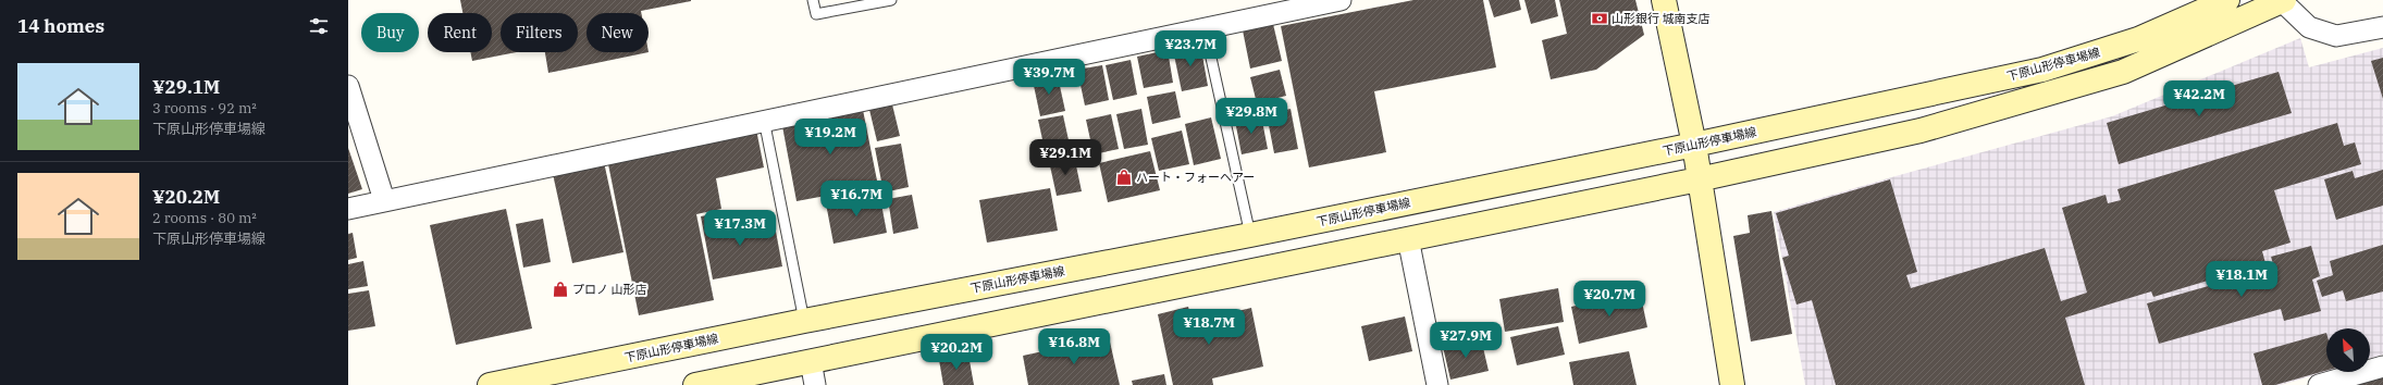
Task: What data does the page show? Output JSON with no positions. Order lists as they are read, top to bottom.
{
  "streets": {
    "main road": ["下原山形停車場線"]
  },
  "places": {
    "bank": ["山形銀行 城南支店"],
    "shop": ["ハート・フォーヘアー", "プロノ 山形店"]
  },
  "north": "top left",
  "page": {
    "heading": "14 homes",
    "chip": [
      "Buy",
      "Rent",
      "Filters",
      "New"
    ],
    "price": [
      "¥23.7M",
      "¥39.7M",
      "¥42.2M",
      "¥29.8M",
      "¥19.2M",
      "¥29.1M",
      "¥16.7M",
      "¥17.3M",
      "¥18.1M",
      "¥20.7M",
      "¥18.7M",
      "¥27.9M",
      "¥16.8M",
      "¥20.2M"
    ],
    "list": [
      {
        "name": "¥29.1M",
        "note": "3 rooms · 92 m² · 下原山形停車場線"
      },
      {
        "name": "¥20.2M",
        "note": "2 rooms · 80 m² · 下原山形停車場線"
      }
    ]
  }
}
